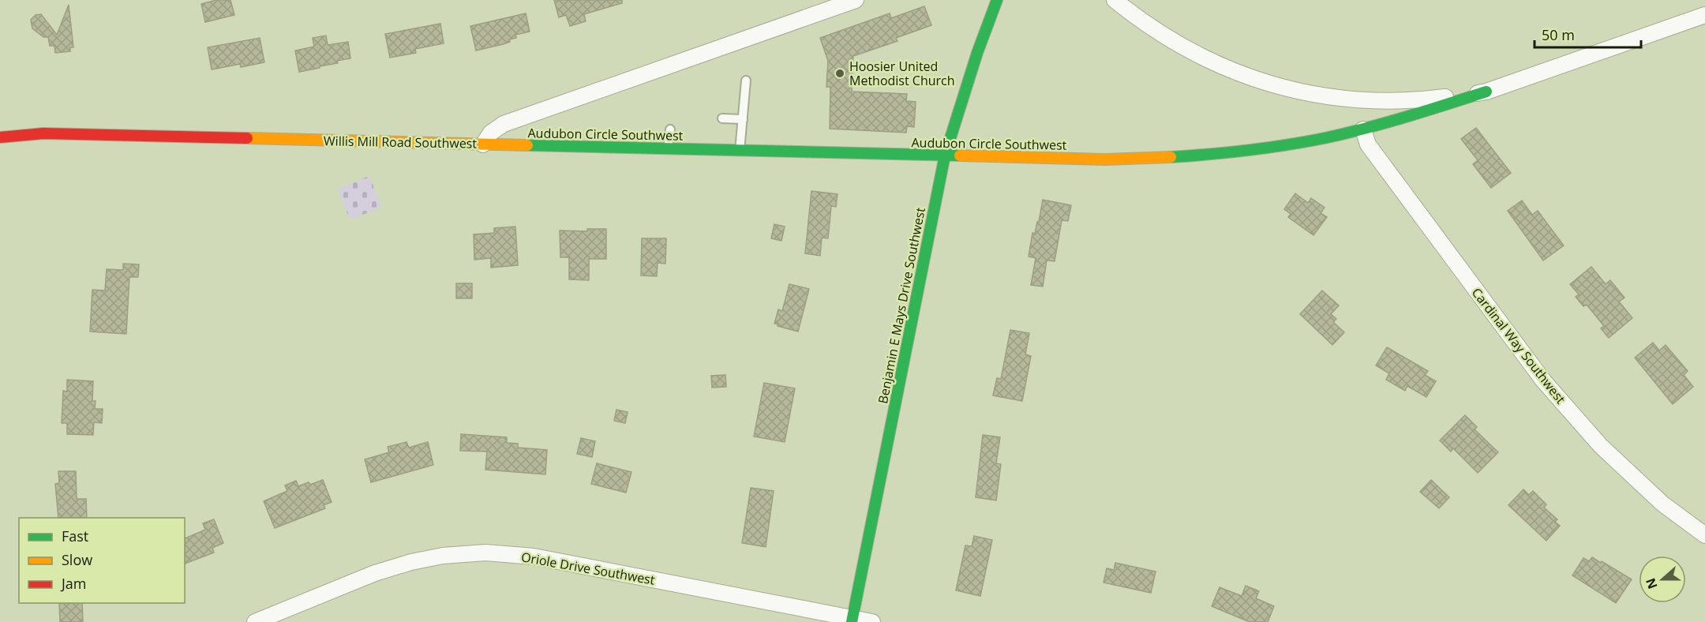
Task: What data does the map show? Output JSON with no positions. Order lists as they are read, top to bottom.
{
  "streets": {
    "street": [
      "Audubon Circle Southwest",
      "Willis Mill Road Southwest",
      "Benjamin E Mays Drive Southwest",
      "Cardinal Way Southwest",
      "Oriole Drive Southwest"
    ]
  },
  "crossings": [
    ["Audubon Circle Southwest", "Willis Mill Road Southwest"],
    ["Audubon Circle Southwest", "Benjamin E Mays Drive Southwest"],
    ["Audubon Circle Southwest", "Cardinal Way Southwest"],
    ["Benjamin E Mays Drive Southwest", "Oriole Drive Southwest"]
  ],
  "places": ["Hoosier United Methodist Church"],
  "legend": ["Fast", "Slow", "Jam"],
  "scale_bar": "50 m",
  "north": "left"
}
